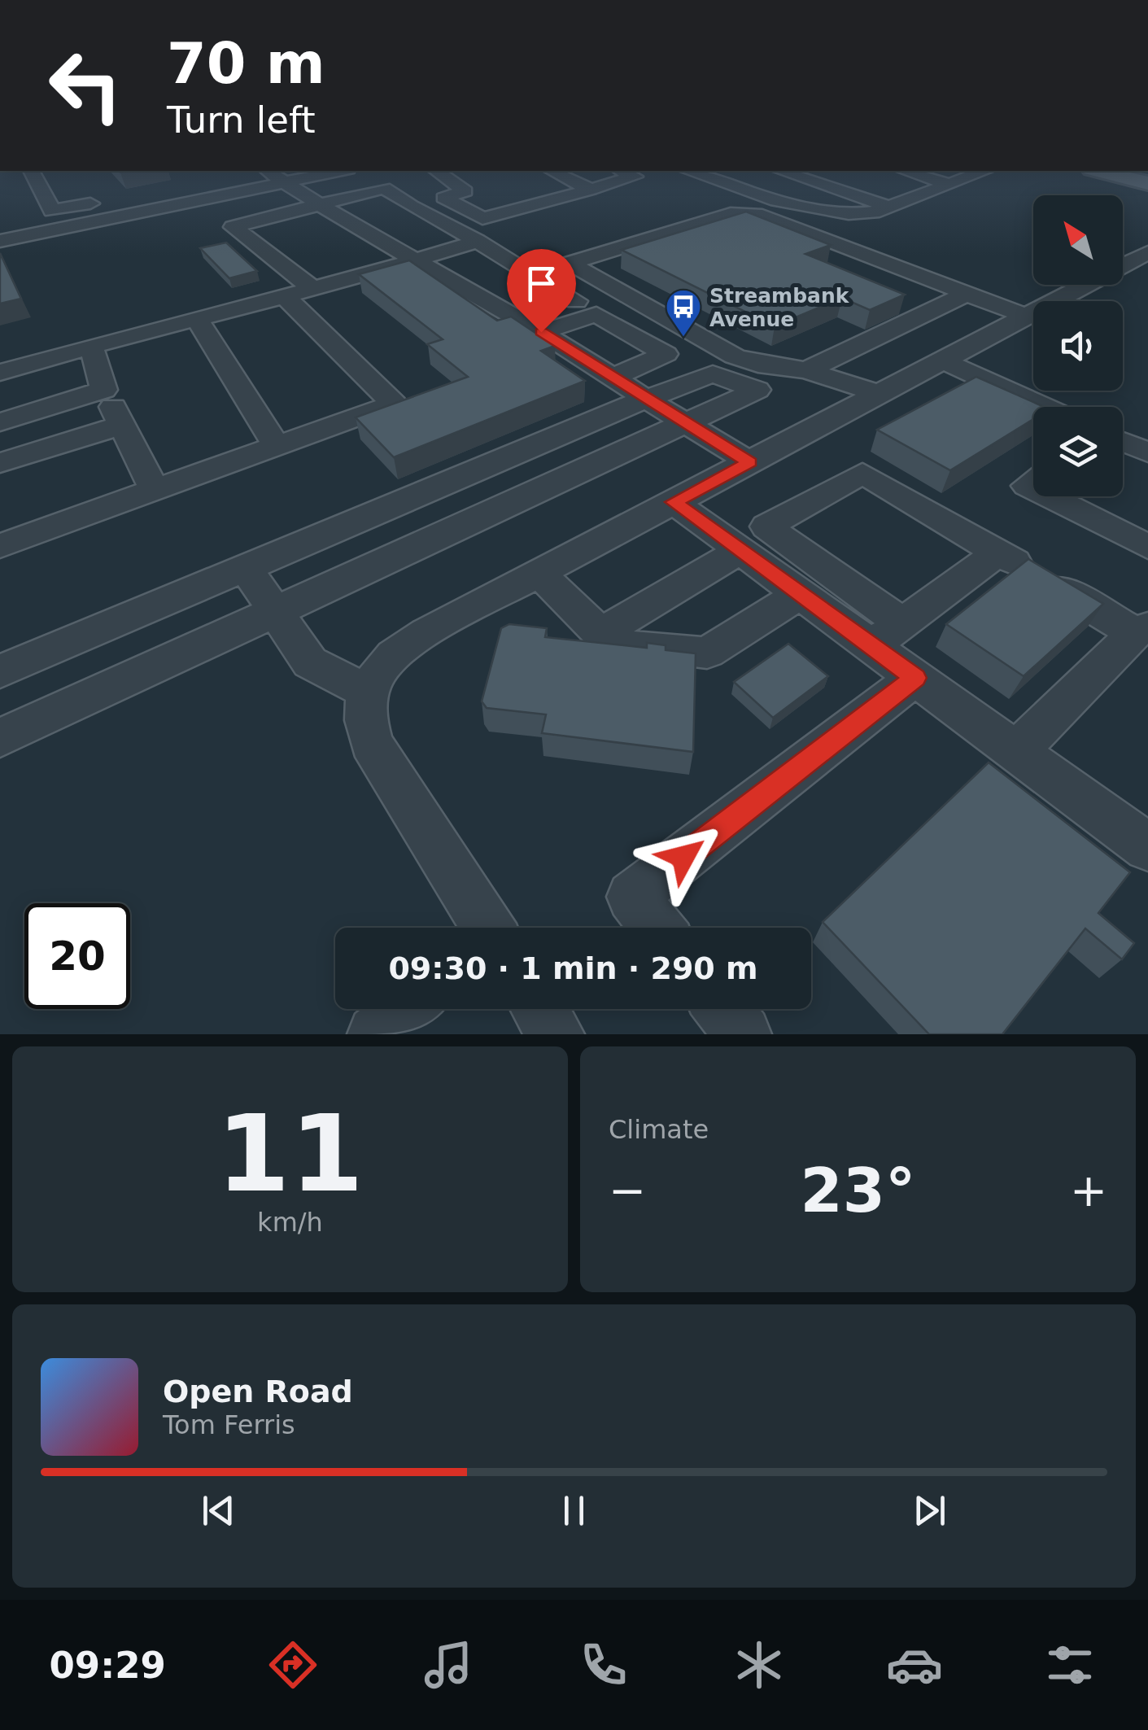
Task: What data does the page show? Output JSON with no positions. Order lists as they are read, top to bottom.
{
  "places": {
    "bus stop": ["Streambank Avenue"]
  },
  "north": "top left",
  "page": {
    "turn": ["70 m", "Turn left"],
    "limit": "20",
    "trip": "09:30 · 1 min · 290 m",
    "tile": [
      ["11", "km/h"],
      "Climate"
    ],
    "heat": ["−", "23°", "+"],
    "song": ["Open Road", "Tom Ferris"],
    "tabs": "09:29"
  }
}
